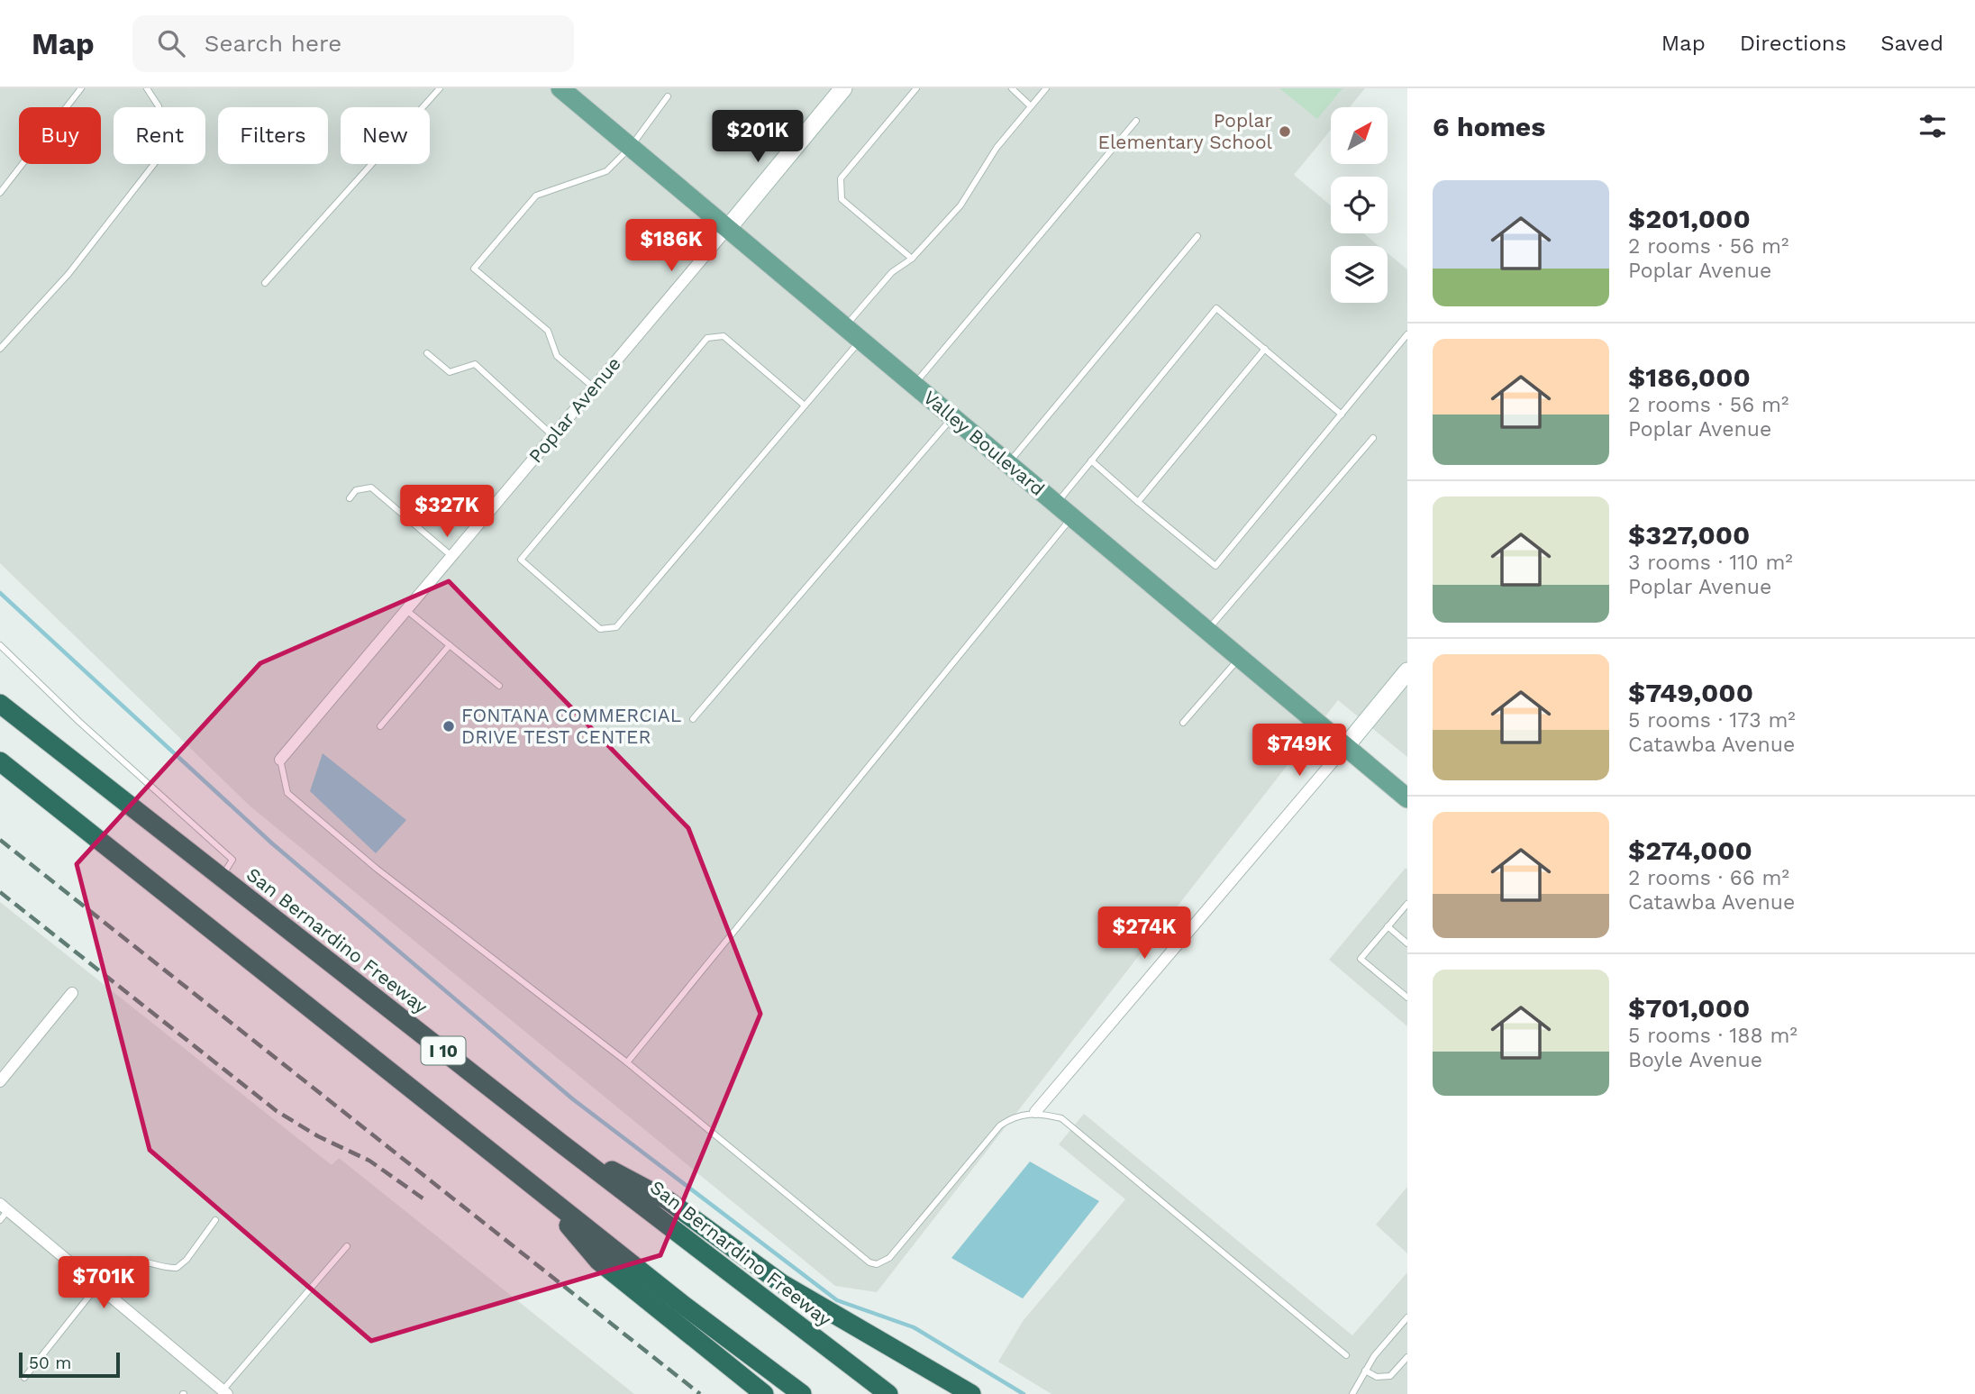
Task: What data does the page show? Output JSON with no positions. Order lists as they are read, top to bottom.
{
  "streets": {
    "highway": ["San Bernardino Freeway", "I 10"],
    "main road": ["Valley Boulevard"],
    "street": ["Poplar Avenue"]
  },
  "crossings": [
    ["Poplar Avenue", "Valley Boulevard"]
  ],
  "places": ["Poplar Elementary School", "FONTANA COMMERCIAL DRIVE TEST CENTER"],
  "scale_bar": "50 m",
  "north": "top right",
  "page": {
    "header": "Map",
    "search": "Search here",
    "nav": ["Map", "Directions", "Saved"],
    "heading": "6 homes",
    "chip": [
      "Buy",
      "Rent",
      "Filters",
      "New"
    ],
    "price": [
      "$201K",
      "$186K",
      "$327K",
      "$749K",
      "$274K",
      "$701K"
    ],
    "list": [
      {
        "name": "$201,000",
        "note": "2 rooms · 56 m² · Poplar Avenue"
      },
      {
        "name": "$186,000",
        "note": "2 rooms · 56 m² · Poplar Avenue"
      },
      {
        "name": "$327,000",
        "note": "3 rooms · 110 m² · Poplar Avenue"
      },
      {
        "name": "$749,000",
        "note": "5 rooms · 173 m² · Catawba Avenue"
      },
      {
        "name": "$274,000",
        "note": "2 rooms · 66 m² · Catawba Avenue"
      },
      {
        "name": "$701,000",
        "note": "5 rooms · 188 m² · Boyle Avenue"
      }
    ],
    "scale": "50 m"
  }
}
